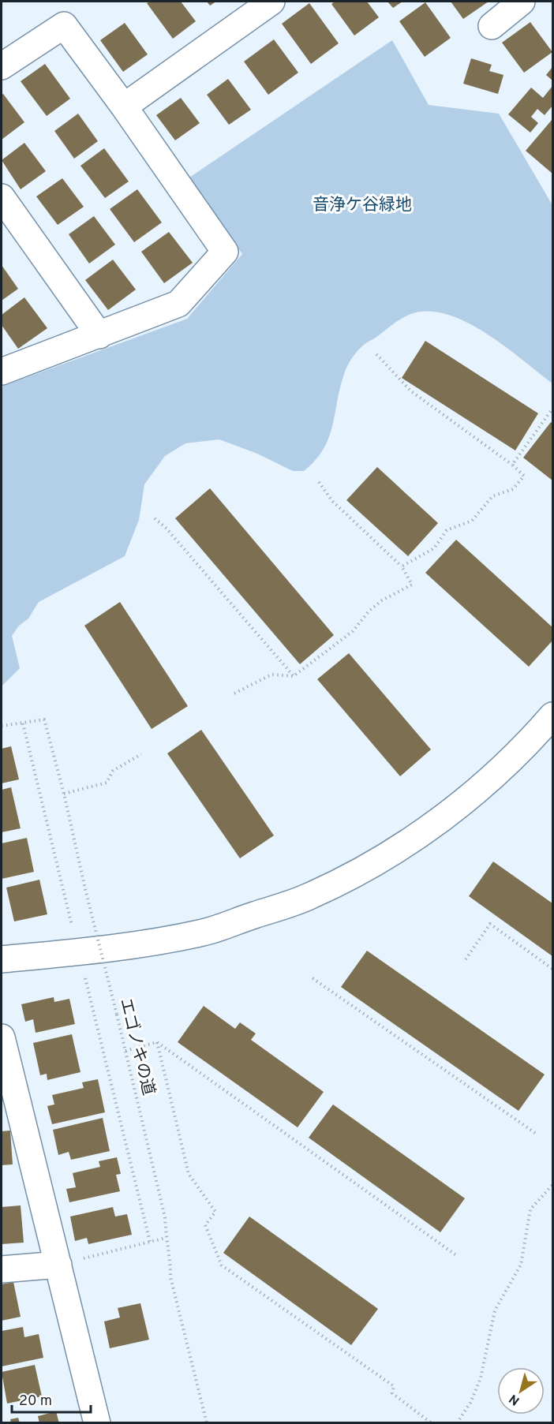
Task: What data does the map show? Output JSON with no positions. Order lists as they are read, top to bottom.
{
  "streets": {
    "path": ["エゴノキの道"]
  },
  "parks": ["音浄ケ谷緑地"],
  "scale_bar": "20 m",
  "north": "bottom left"
}
